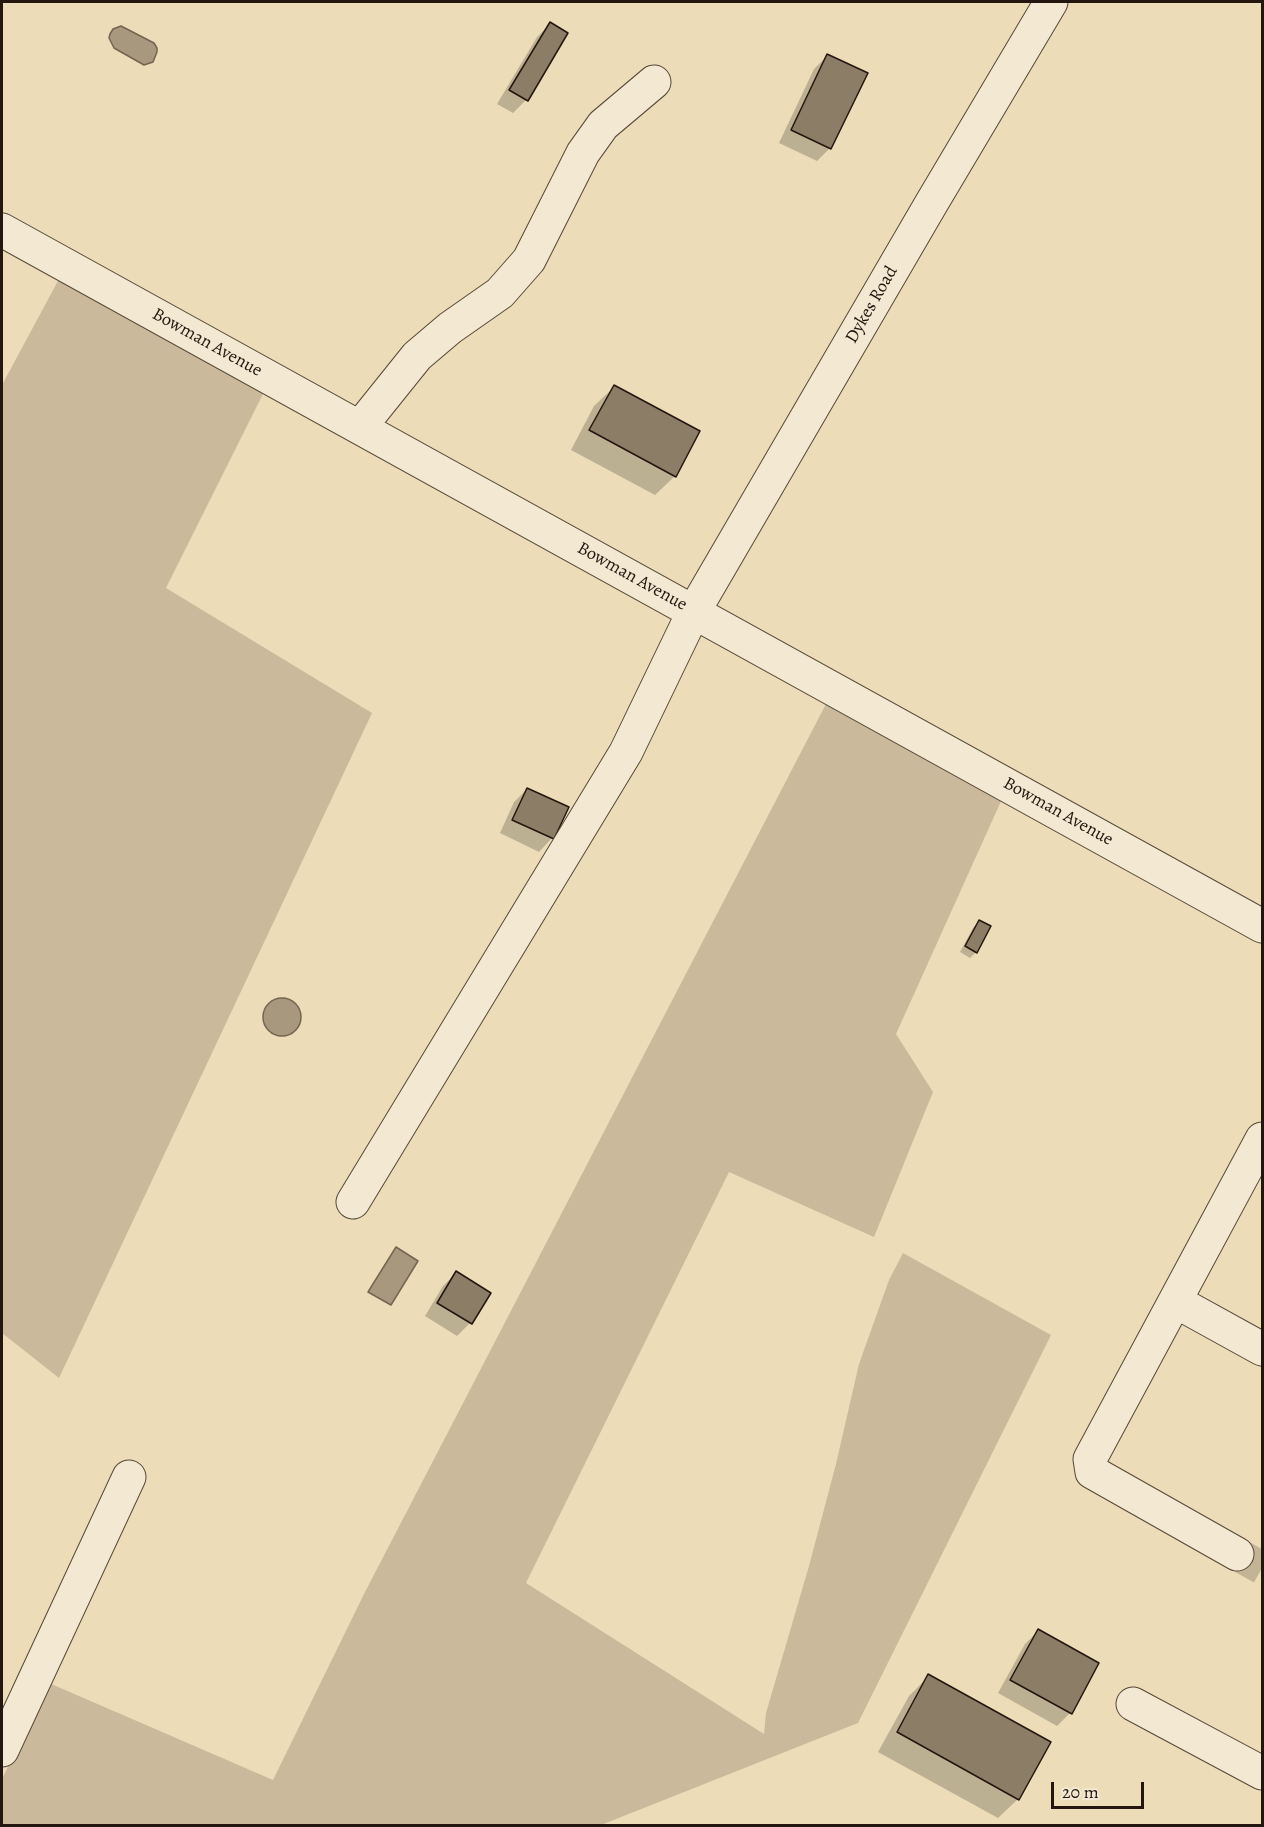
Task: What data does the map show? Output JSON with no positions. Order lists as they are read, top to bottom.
{
  "streets": {
    "street": ["Dykes Road", "Bowman Avenue"]
  },
  "crossings": [
    ["Dykes Road", "Bowman Avenue"]
  ],
  "scale_bar": "20 m"
}
